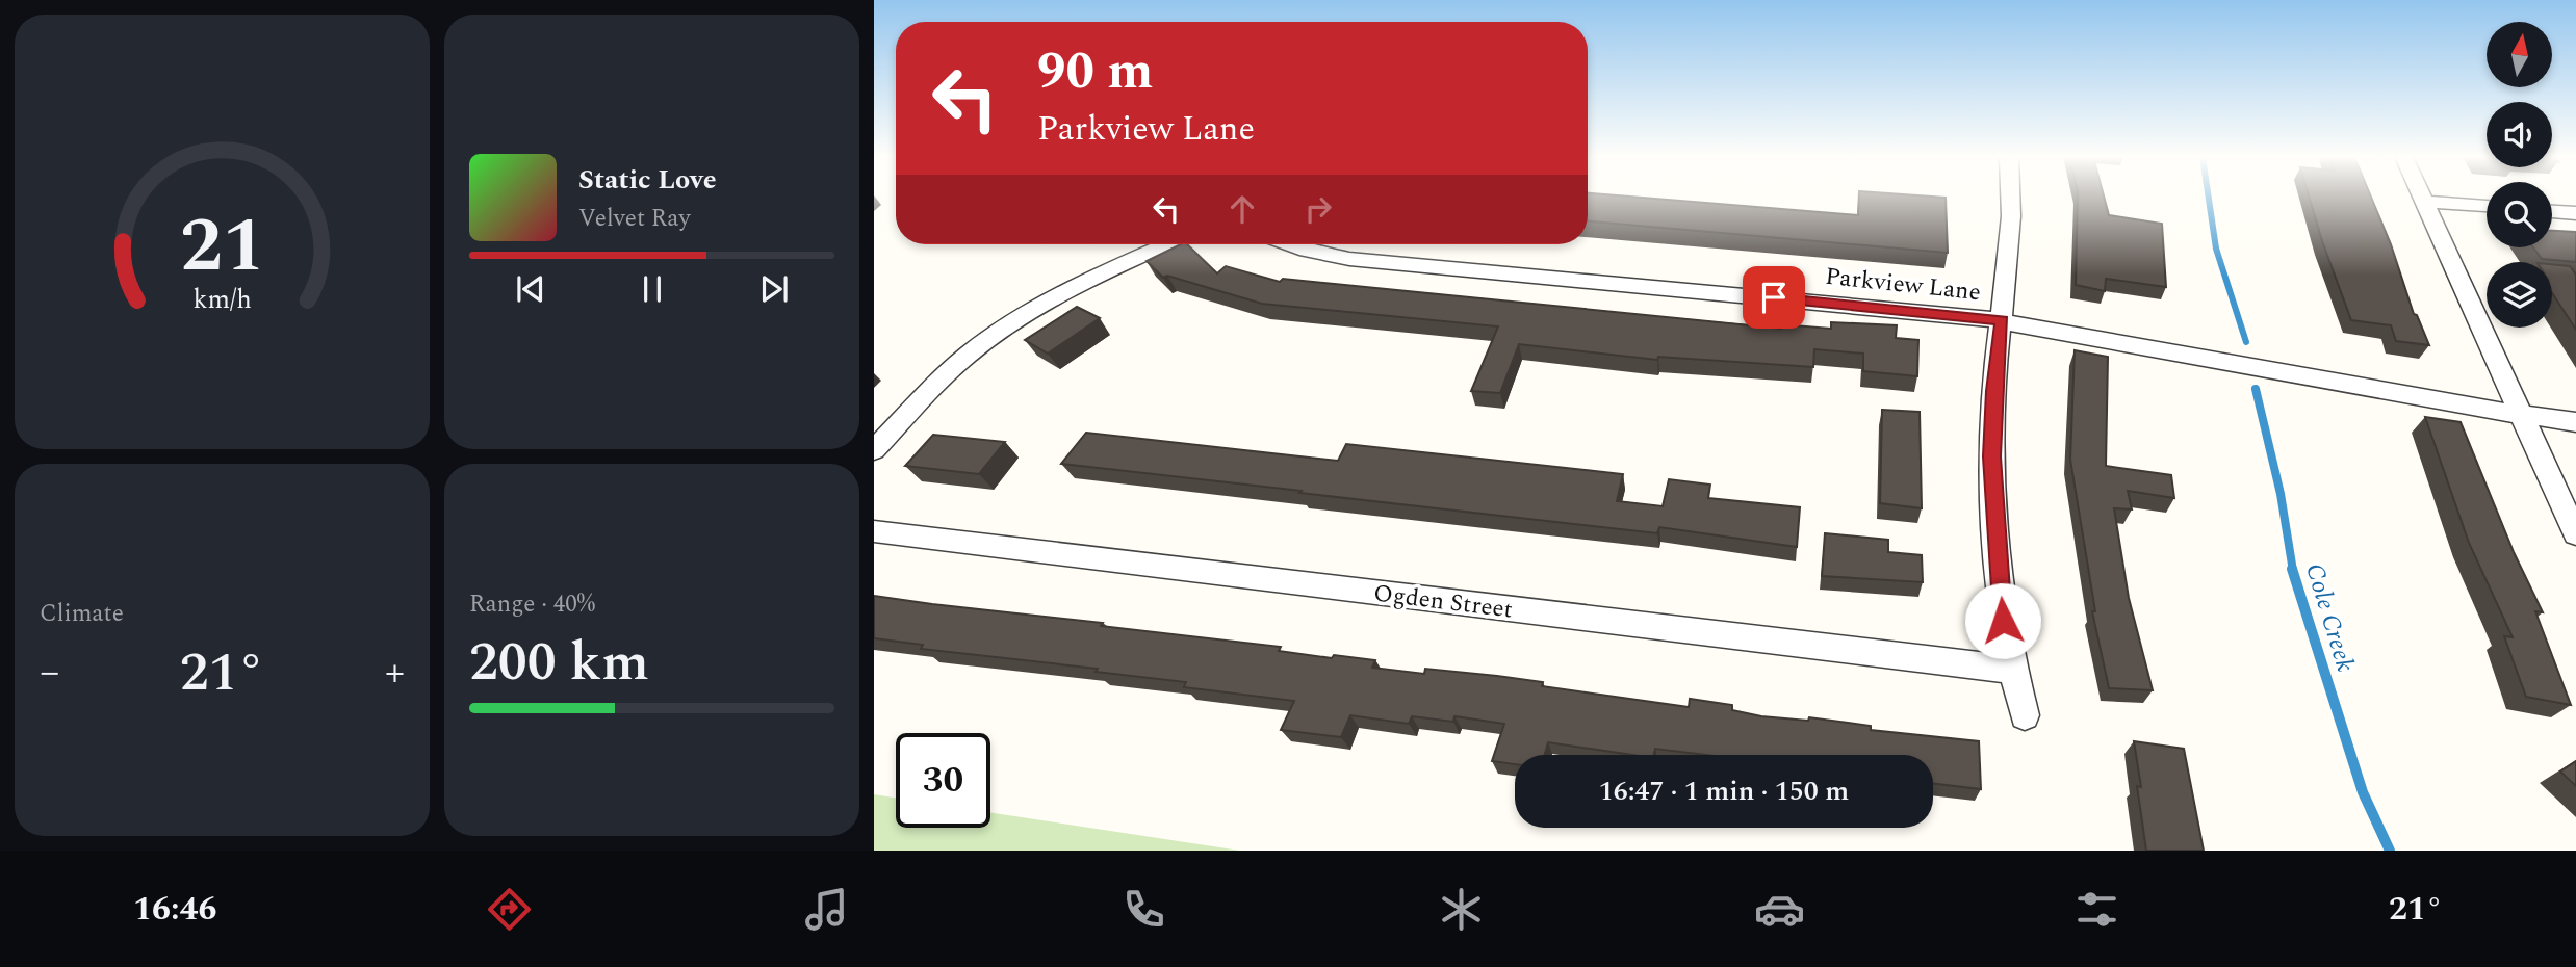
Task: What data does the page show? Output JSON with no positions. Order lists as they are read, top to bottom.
{
  "streets": {
    "street": ["Parkview Lane", "Ogden Street"]
  },
  "water": ["Cole Creek"],
  "north": "top",
  "page": {
    "turn": ["90 m", "Parkview Lane"],
    "song": ["Static Love", "Velvet Ray"],
    "tile": [
      "Climate",
      ["Range · 40%", "200 km"]
    ],
    "heat": ["−", "21°", "+"],
    "limit": "30",
    "trip": "16:47 · 1 min · 150 m",
    "tabs": ["16:46", "21°"],
    "gauge": ["21", "km/h"]
  }
}
